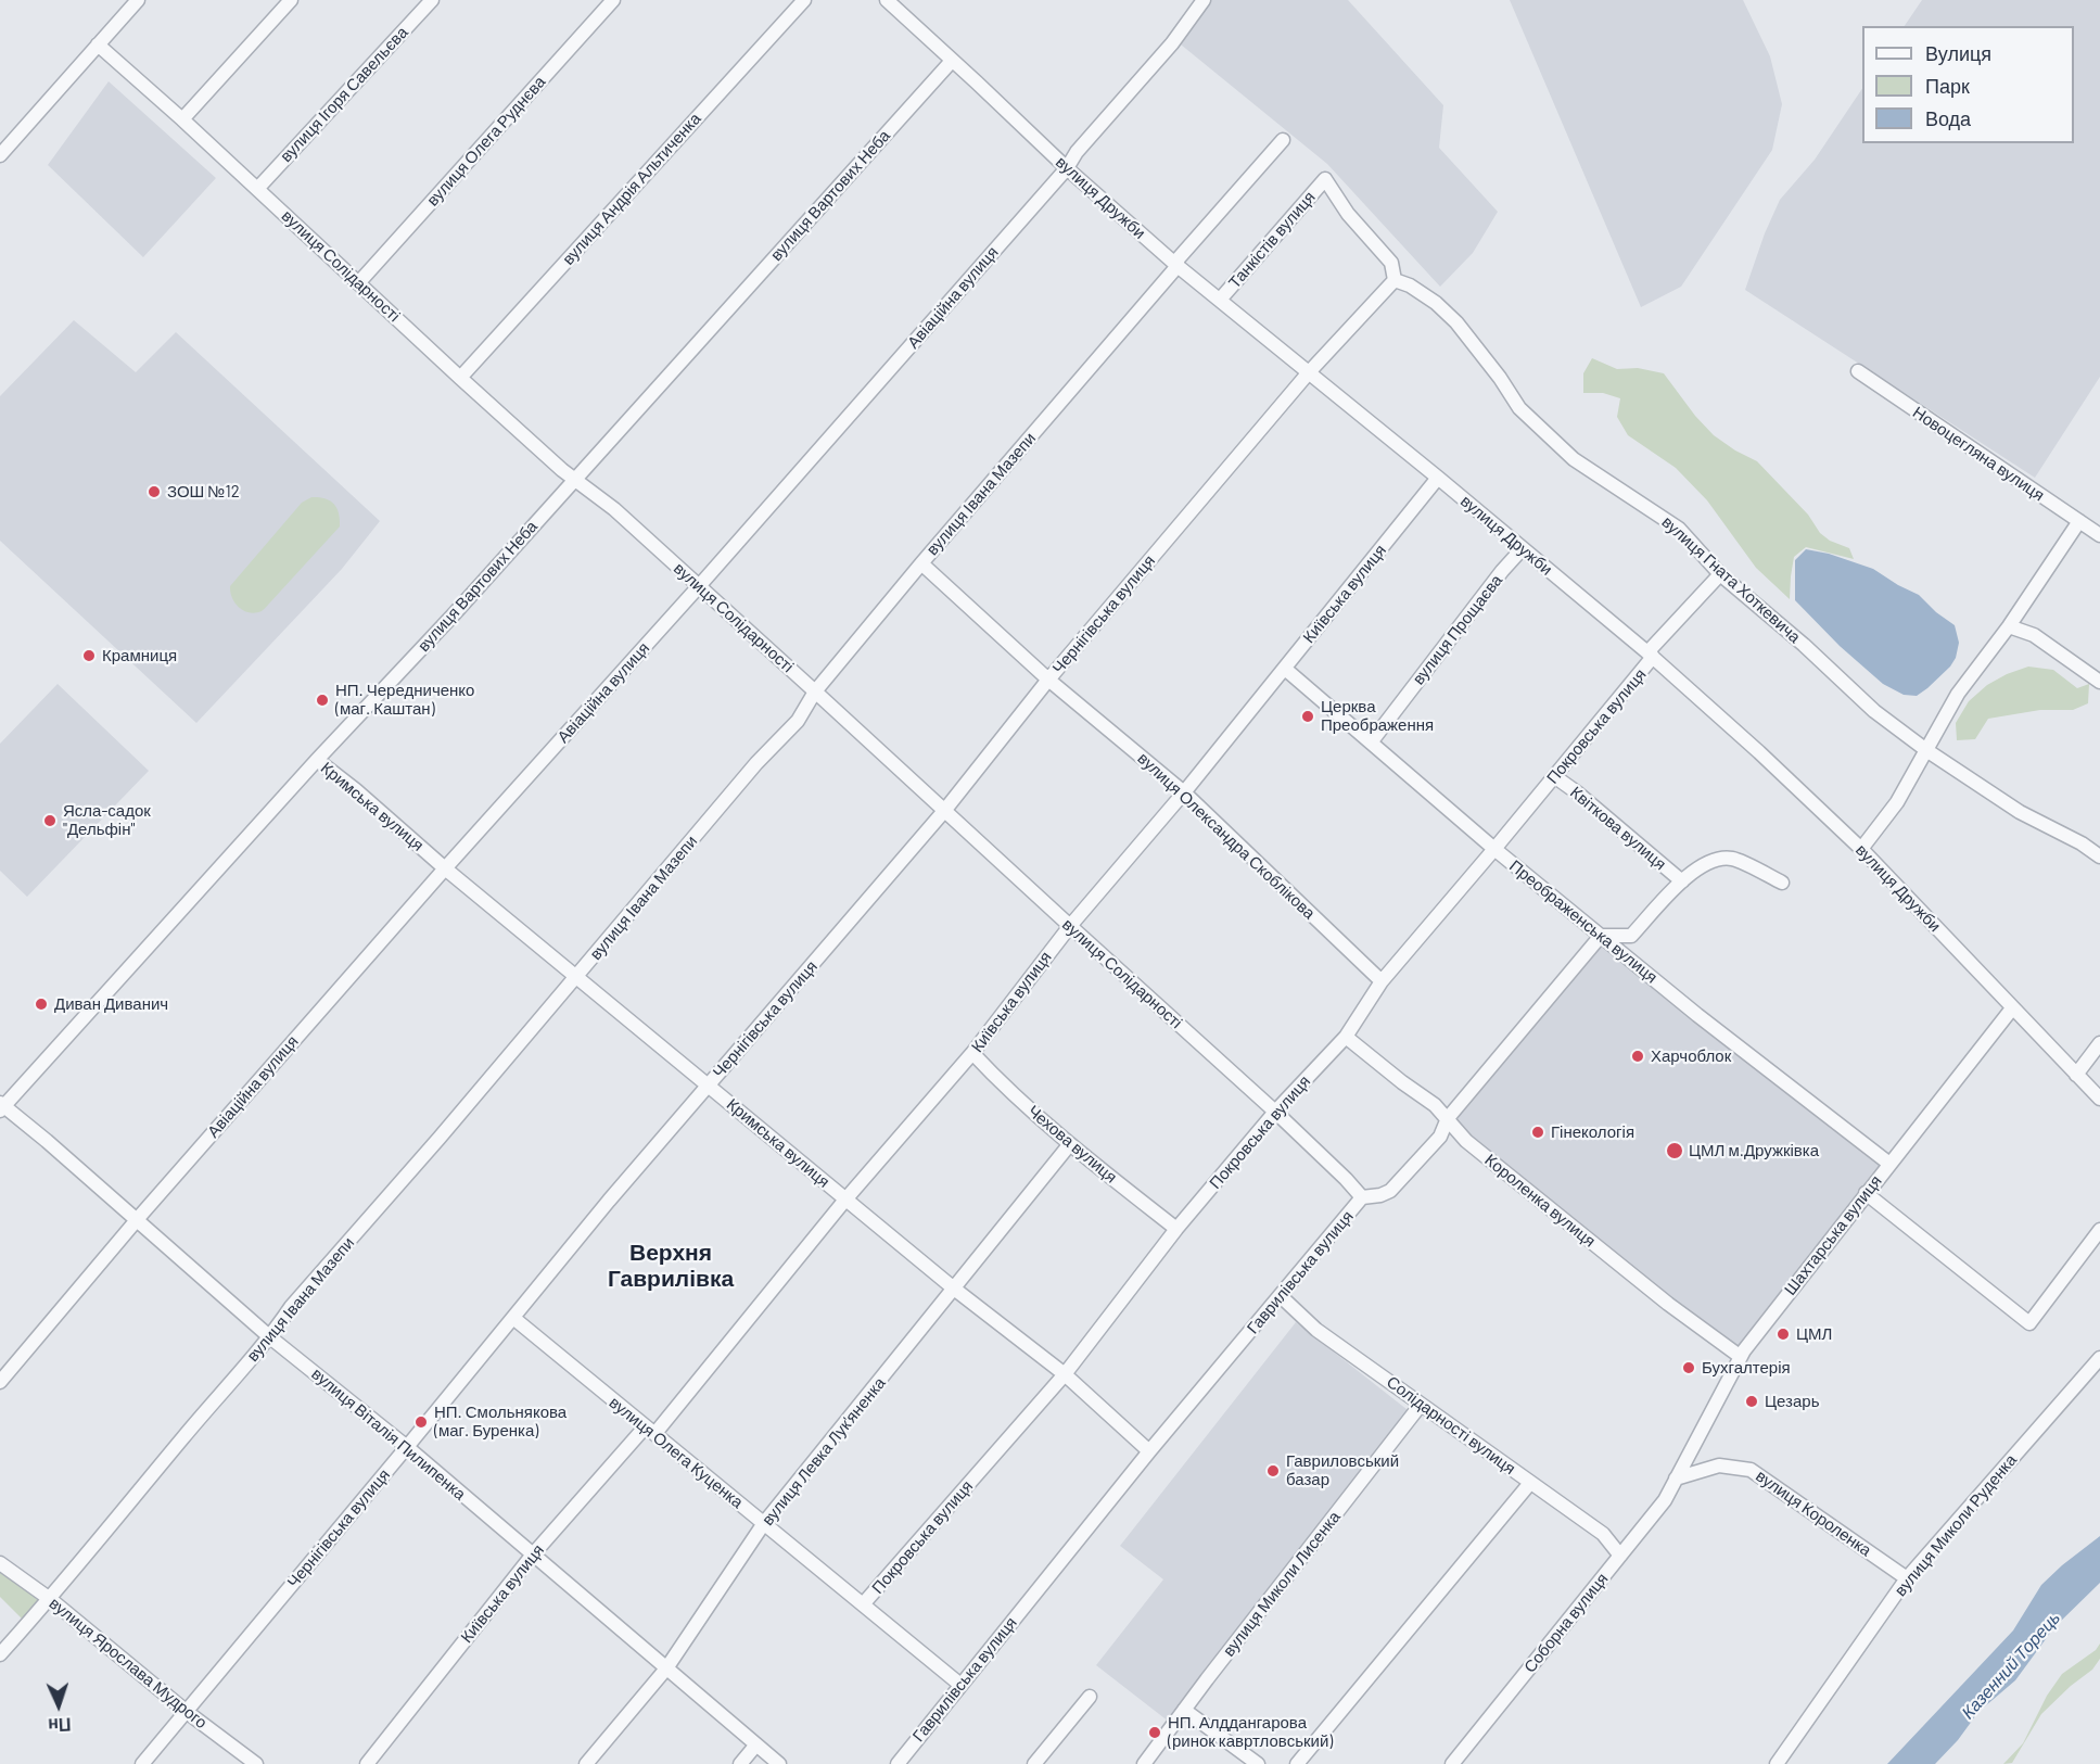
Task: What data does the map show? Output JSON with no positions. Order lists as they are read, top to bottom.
{
  "streets": {
    "street": [
      "вулиця Ігоря Савельєва",
      "вулиця Олега Руднєва",
      "вулиця Андрія Альтиченка",
      "вулиця Вартових Неба",
      "вулиця Дружби",
      "Танкістів вулиця",
      "вулиця Солідарності",
      "Авіаційна вулиця",
      "Новоцегляна вулиця",
      "вулиця Івана Мазепи",
      "вулиця Гната Хоткевича",
      "Київська вулиця",
      "Чернігівська вулиця",
      "вулиця Прощаєва",
      "Покровська вулиця",
      "Кримська вулиця",
      "Квіткова вулиця",
      "вулиця Олександра Скоблікова",
      "Преображенська вулиця",
      "Чехова вулиця",
      "Короленка вулиця",
      "Шахтарська вулиця",
      "Гаврилівська вулиця",
      "Солідарності вулиця",
      "вулиця Віталія Пилипенка",
      "вулиця Левка Лук'яненка",
      "вулиця Олега Куценка",
      "вулиця Короленка",
      "вулиця Миколи Руденка",
      "вулиця Миколи Лисенка",
      "Соборна вулиця",
      "вулиця Ярослава Мудрого"
    ]
  },
  "crossings": [
    ["вулиця Ігоря Савельєва", "вулиця Солідарності"],
    ["вулиця Олега Руднєва", "вулиця Солідарності"],
    ["вулиця Андрія Альтиченка", "вулиця Солідарності"],
    ["вулиця Вартових Неба", "вулиця Дружби"],
    ["вулиця Вартових Неба", "вулиця Солідарності"],
    ["вулиця Вартових Неба", "Кримська вулиця"],
    ["вулиця Вартових Неба", "вулиця Віталія Пилипенка"],
    ["вулиця Дружби", "Танкістів вулиця"],
    ["вулиця Дружби", "Авіаційна вулиця"],
    ["вулиця Дружби", "вулиця Івана Мазепи"],
    ["вулиця Дружби", "Київська вулиця"],
    ["вулиця Дружби", "Чернігівська вулиця"],
    ["вулиця Дружби", "вулиця Прощаєва"],
    ["вулиця Дружби", "Покровська вулиця"],
    ["вулиця Дружби", "Шахтарська вулиця"],
    ["Танкістів вулиця", "вулиця Гната Хоткевича"],
    ["Танкістів вулиця", "Чернігівська вулиця"],
    ["вулиця Солідарності", "Авіаційна вулиця"],
    ["вулиця Солідарності", "вулиця Івана Мазепи"],
    ["вулиця Солідарності", "Київська вулиця"],
    ["вулиця Солідарності", "Чернігівська вулиця"],
    ["вулиця Солідарності", "Покровська вулиця"],
    ["вулиця Солідарності", "Гаврилівська вулиця"],
    ["Авіаційна вулиця", "Кримська вулиця"],
    ["Авіаційна вулиця", "вулиця Віталія Пилипенка"],
    ["вулиця Івана Мазепи", "Кримська вулиця"],
    ["вулиця Івана Мазепи", "вулиця Олександра Скоблікова"],
    ["вулиця Івана Мазепи", "вулиця Віталія Пилипенка"],
    ["вулиця Івана Мазепи", "вулиця Ярослава Мудрого"],
    ["вулиця Гната Хоткевича", "Чернігівська вулиця"],
    ["вулиця Гната Хоткевича", "Покровська вулиця"],
    ["Київська вулиця", "Кримська вулиця"],
    ["Київська вулиця", "вулиця Олександра Скоблікова"],
    ["Київська вулиця", "Преображенська вулиця"],
    ["Київська вулиця", "Чехова вулиця"],
    ["Київська вулиця", "вулиця Віталія Пилипенка"],
    ["Київська вулиця", "вулиця Олега Куценка"],
    ["Чернігівська вулиця", "Кримська вулиця"],
    ["Чернігівська вулиця", "вулиця Олександра Скоблікова"],
    ["Чернігівська вулиця", "вулиця Віталія Пилипенка"],
    ["Чернігівська вулиця", "вулиця Олега Куценка"],
    ["Чернігівська вулиця", "вулиця Ярослава Мудрого"],
    ["вулиця Прощаєва", "Преображенська вулиця"],
    ["Покровська вулиця", "Кримська вулиця"],
    ["Покровська вулиця", "Квіткова вулиця"],
    ["Покровська вулиця", "вулиця Олександра Скоблікова"],
    ["Покровська вулиця", "Преображенська вулиця"],
    ["Покровська вулиця", "Чехова вулиця"],
    ["Покровська вулиця", "Короленка вулиця"],
    ["Покровська вулиця", "вулиця Олега Куценка"],
    ["Кримська вулиця", "Гаврилівська вулиця"],
    ["Кримська вулиця", "вулиця Левка Лук'яненка"],
    ["Преображенська вулиця", "Шахтарська вулиця"],
    ["Преображенська вулиця", "Гаврилівська вулиця"],
    ["Чехова вулиця", "вулиця Левка Лук'яненка"],
    ["Короленка вулиця", "Шахтарська вулиця"],
    ["Короленка вулиця", "Гаврилівська вулиця"],
    ["Шахтарська вулиця", "вулиця Короленка"],
    ["Шахтарська вулиця", "Соборна вулиця"],
    ["Гаврилівська вулиця", "Солідарності вулиця"],
    ["Гаврилівська вулиця", "вулиця Олега Куценка"],
    ["Солідарності вулиця", "вулиця Миколи Лисенка"],
    ["Солідарності вулиця", "Соборна вулиця"],
    ["вулиця Віталія Пилипенка", "вулиця Левка Лук'яненка"],
    ["вулиця Левка Лук'яненка", "вулиця Олега Куценка"],
    ["вулиця Короленка", "вулиця Миколи Руденка"],
    ["вулиця Короленка", "Соборна вулиця"]
  ],
  "districts": ["Верхня Гаврилівка"],
  "water": ["Казенний Торець"],
  "places": [
    "ЗОШ №12",
    "Крамниця",
    "НП. Чередниченко (маг. Каштан)",
    "Церква Преображення",
    "Ясла-садок \"Дельфін\"",
    "Диван Диванич",
    "Харчоблок",
    "Гінекологія",
    "ЦМЛ м.Дружківка",
    "ЦМЛ",
    "Бухгалтерія",
    "Цезарь",
    "НП. Смольнякова (маг. Буренка)",
    "Гавриловський базар",
    "НП. Алддангарова (ринок кавртловський)"
  ],
  "legend": ["Вулиця", "Парк", "Вода"],
  "north": "bottom"
}
